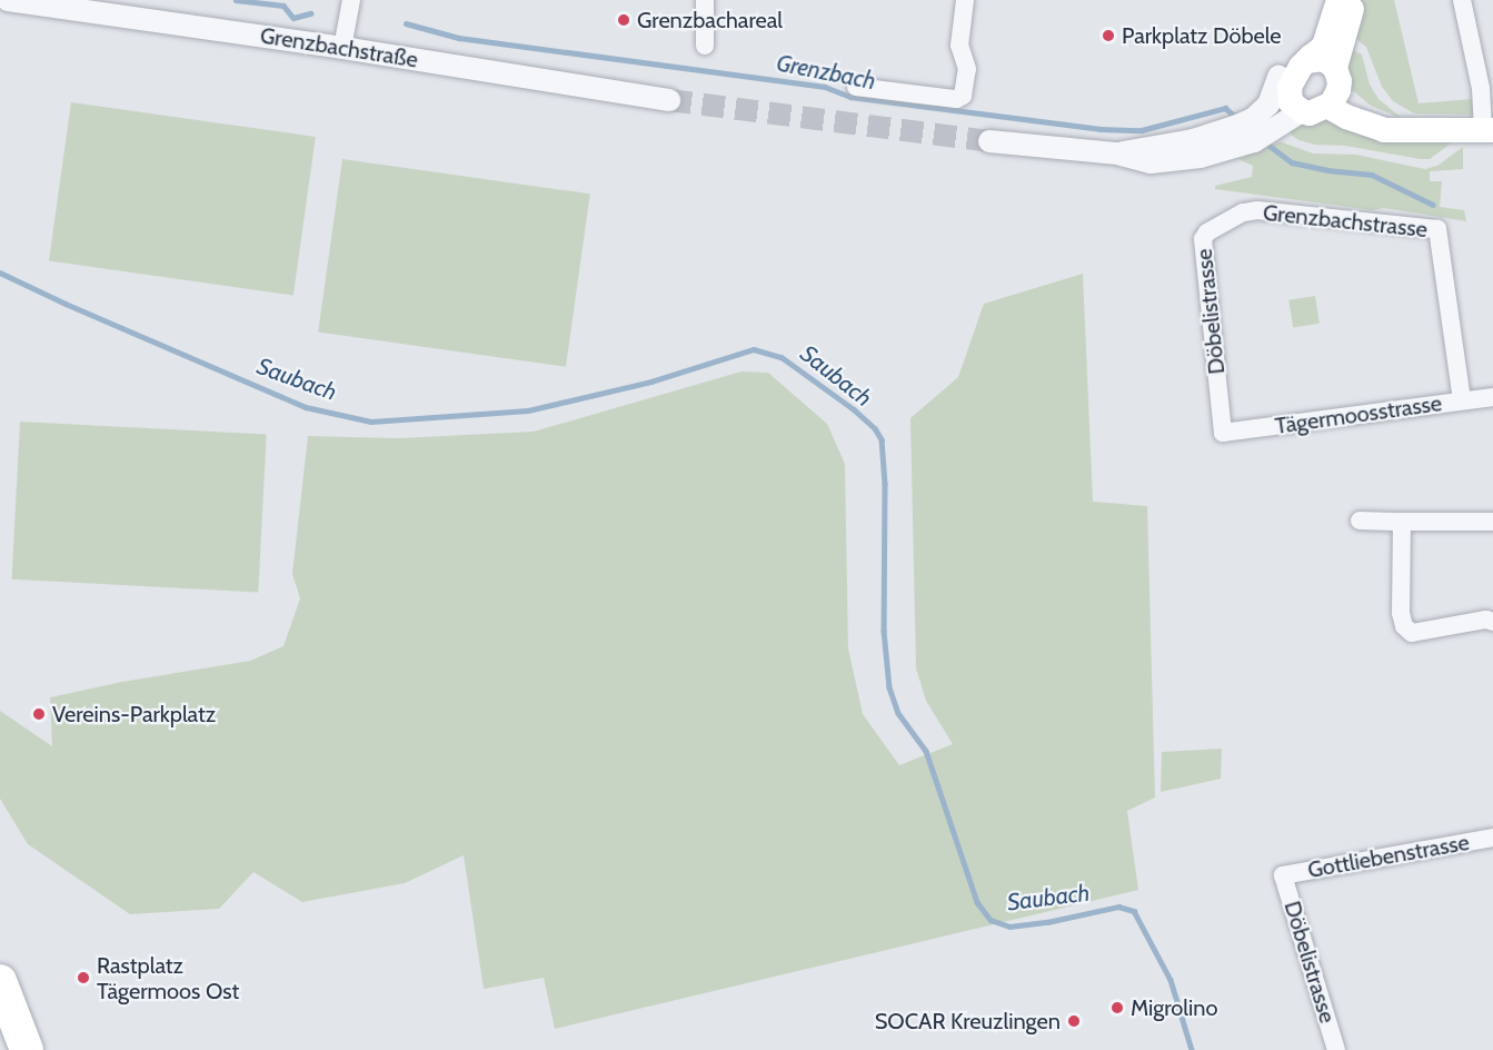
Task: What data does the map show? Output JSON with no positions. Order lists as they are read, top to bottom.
{
  "streets": {
    "street": [
      "Grenzbachstraße",
      "Grenzbachstrasse",
      "Döbelistrasse",
      "Tägermoosstrasse",
      "Gottliebenstrasse"
    ]
  },
  "crossings": [
    ["Grenzbachstrasse", "Döbelistrasse"],
    ["Grenzbachstrasse", "Tägermoosstrasse"],
    ["Döbelistrasse", "Tägermoosstrasse"],
    ["Döbelistrasse", "Gottliebenstrasse"]
  ],
  "water": ["Grenzbach", "Saubach"],
  "places": [
    "Grenzbachareal",
    "Parkplatz Döbele",
    "Vereins-Parkplatz",
    "Rastplatz Tägermoos Ost",
    "Migrolino",
    "SOCAR Kreuzlingen"
  ]
}
